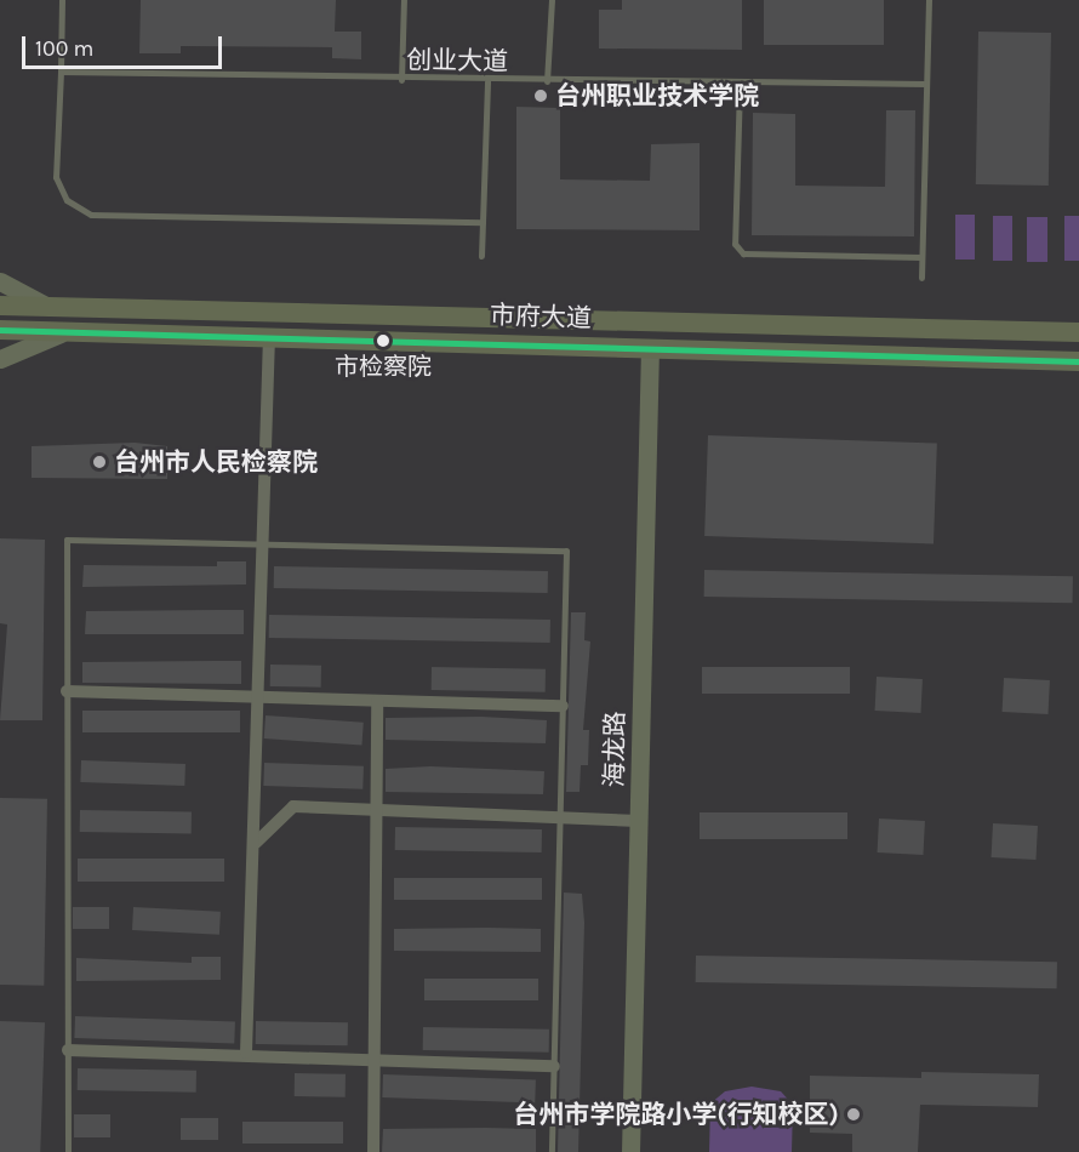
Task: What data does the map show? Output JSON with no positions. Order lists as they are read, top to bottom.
{
  "streets": {
    "main road": ["市府大道"],
    "street": ["海龙路"],
    "lane": ["创业大道"]
  },
  "crossings": [
    ["市府大道", "海龙路"]
  ],
  "places": [
    "台州职业技术学院",
    "市检察院",
    "台州市人民检察院",
    "台州市学院路小学(行知校区)"
  ],
  "scale_bar": "100 m"
}
